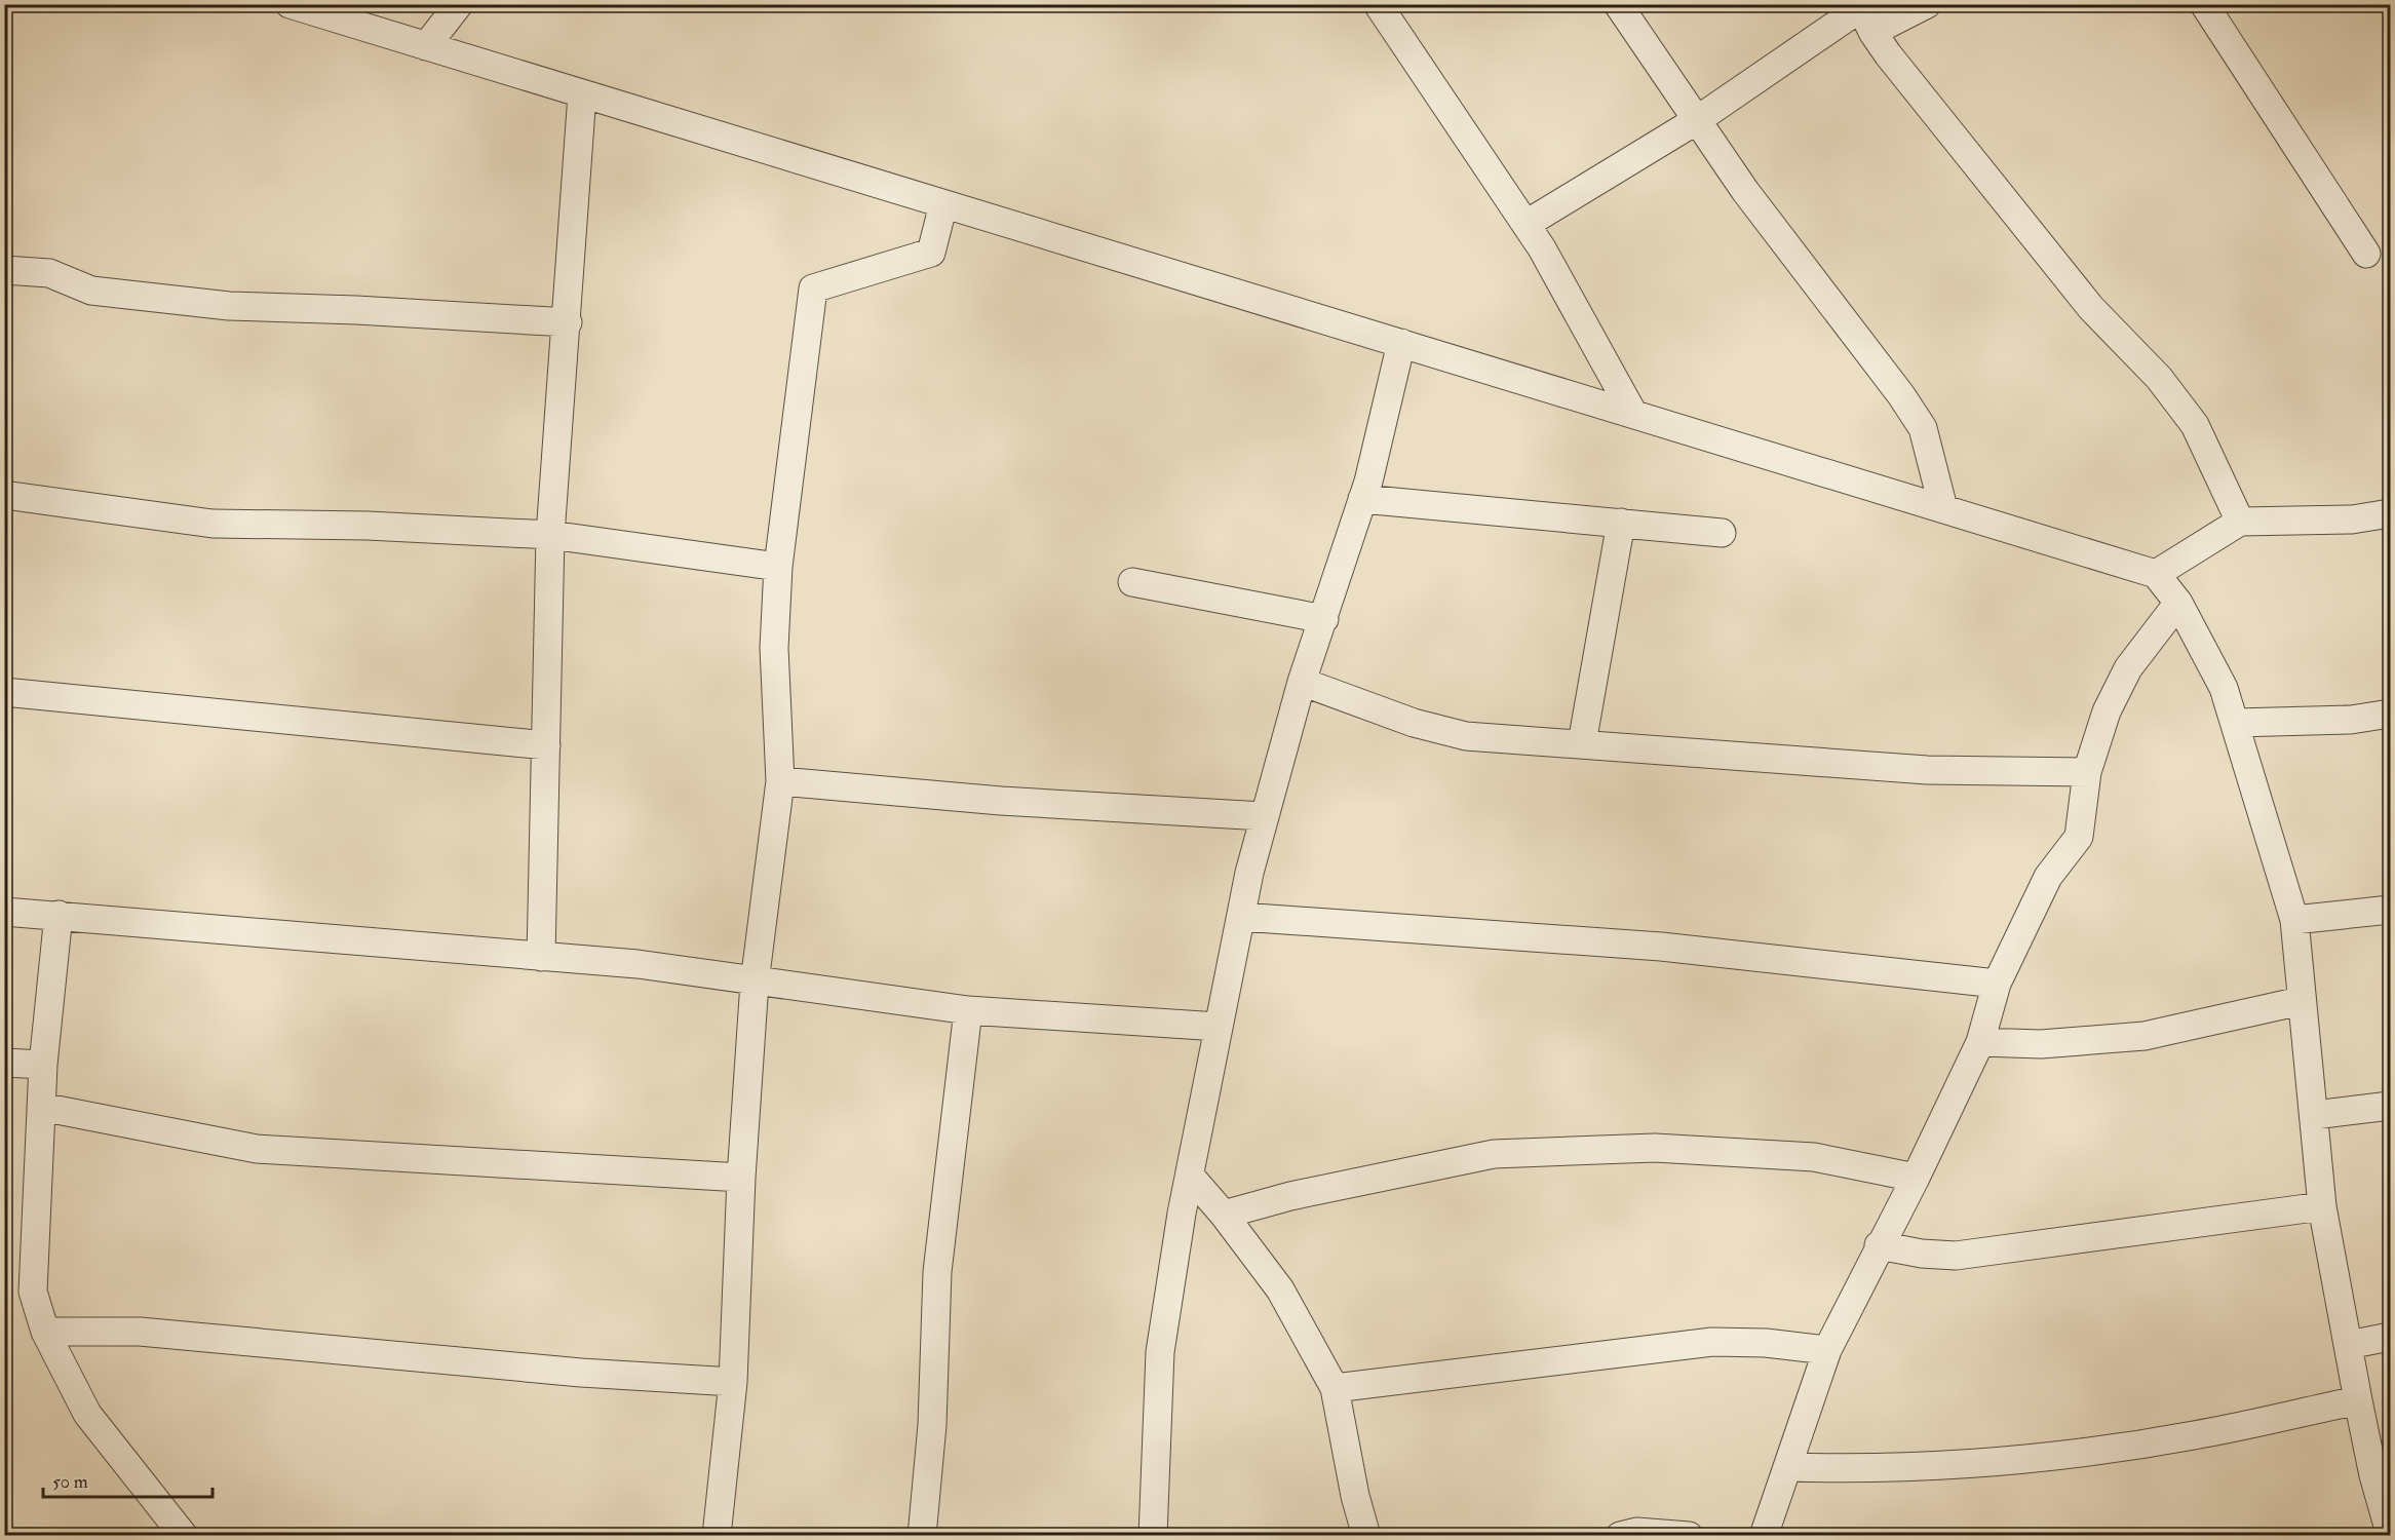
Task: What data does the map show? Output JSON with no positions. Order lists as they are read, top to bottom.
{
  "scale_bar": "50 m"
}
